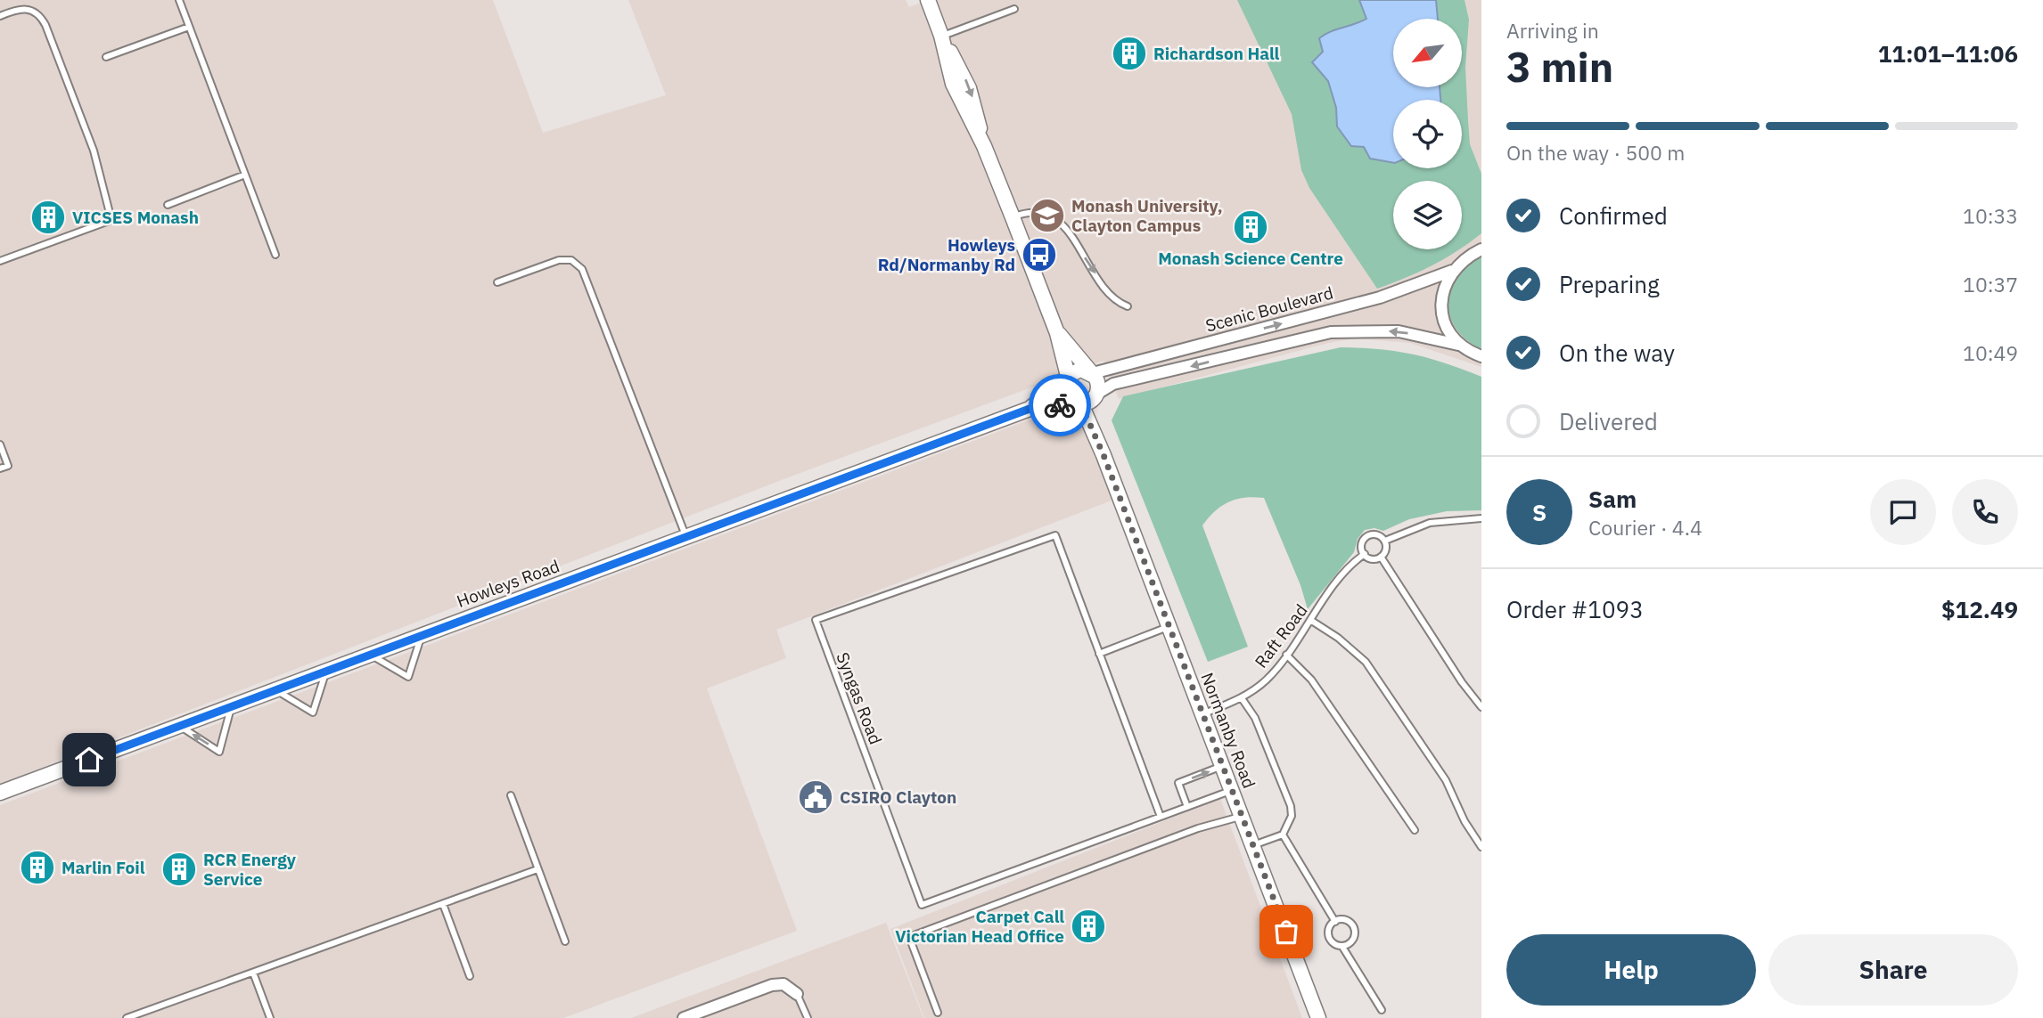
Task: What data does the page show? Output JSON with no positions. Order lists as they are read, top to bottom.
{
  "streets": {
    "street": ["Scenic Boulevard", "Howleys Road", "Normanby Road"],
    "lane": ["Raft Road", "Syngas Road"]
  },
  "crossings": [
    ["Scenic Boulevard", "Howleys Road"],
    ["Scenic Boulevard", "Normanby Road"],
    ["Howleys Road", "Normanby Road"],
    ["Raft Road", "Normanby Road"],
    ["Syngas Road", "Normanby Road"]
  ],
  "places": {
    "building": [
      "Richardson Hall",
      "VICSES Monash",
      "Monash Science Centre",
      "Marlin Foil",
      "RCR Energy Service",
      "Carpet Call Victorian Head Office"
    ],
    "school or university": ["Monash University, Clayton Campus"],
    "bus stop": ["Howleys Rd/Normanby Rd"],
    "public building": ["CSIRO Clayton"]
  },
  "north": "bottom left",
  "page": {
    "heading": ["3 min", "Arriving in", "11:01–11:06"],
    "panel": [
      "Sam",
      "Courier · 4.4",
      "Order #1093",
      "$12.49"
    ],
    "bar": "On the way · 500 m",
    "list": [
      ["Confirmed", "10:33"],
      ["Preparing", "10:37"],
      ["On the way", "10:49"],
      "Delivered"
    ],
    "round": "S",
    "buttons": ["Help", "Share"]
  }
}
